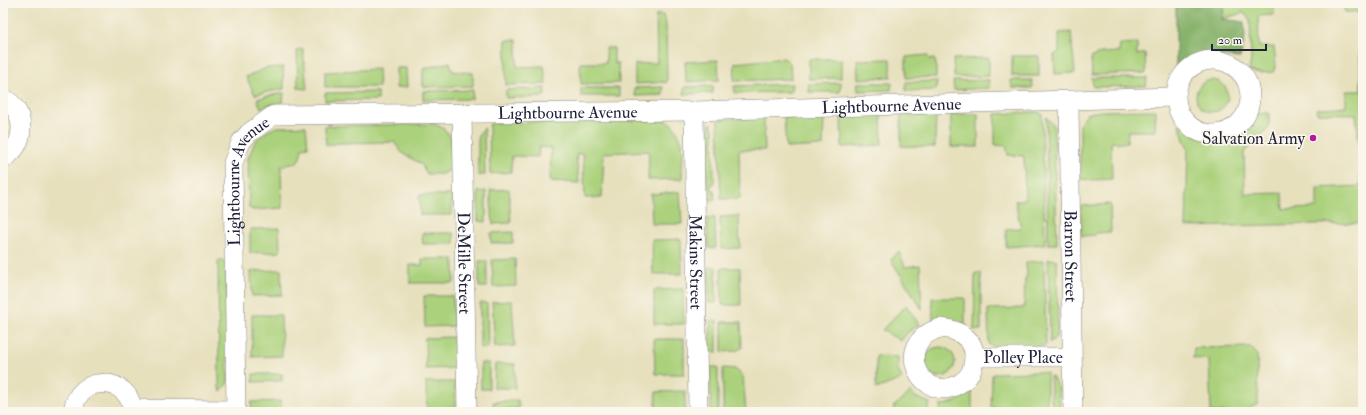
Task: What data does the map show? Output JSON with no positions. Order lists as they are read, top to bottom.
{
  "streets": {
    "street": [
      "Lightbourne Avenue",
      "Barron Street",
      "Makins Street",
      "DeMille Street",
      "Polley Place"
    ]
  },
  "crossings": [
    ["Lightbourne Avenue", "Barron Street"],
    ["Lightbourne Avenue", "Makins Street"],
    ["Lightbourne Avenue", "DeMille Street"],
    ["Barron Street", "Polley Place"]
  ],
  "places": ["Salvation Army"],
  "scale_bar": "20 m"
}
